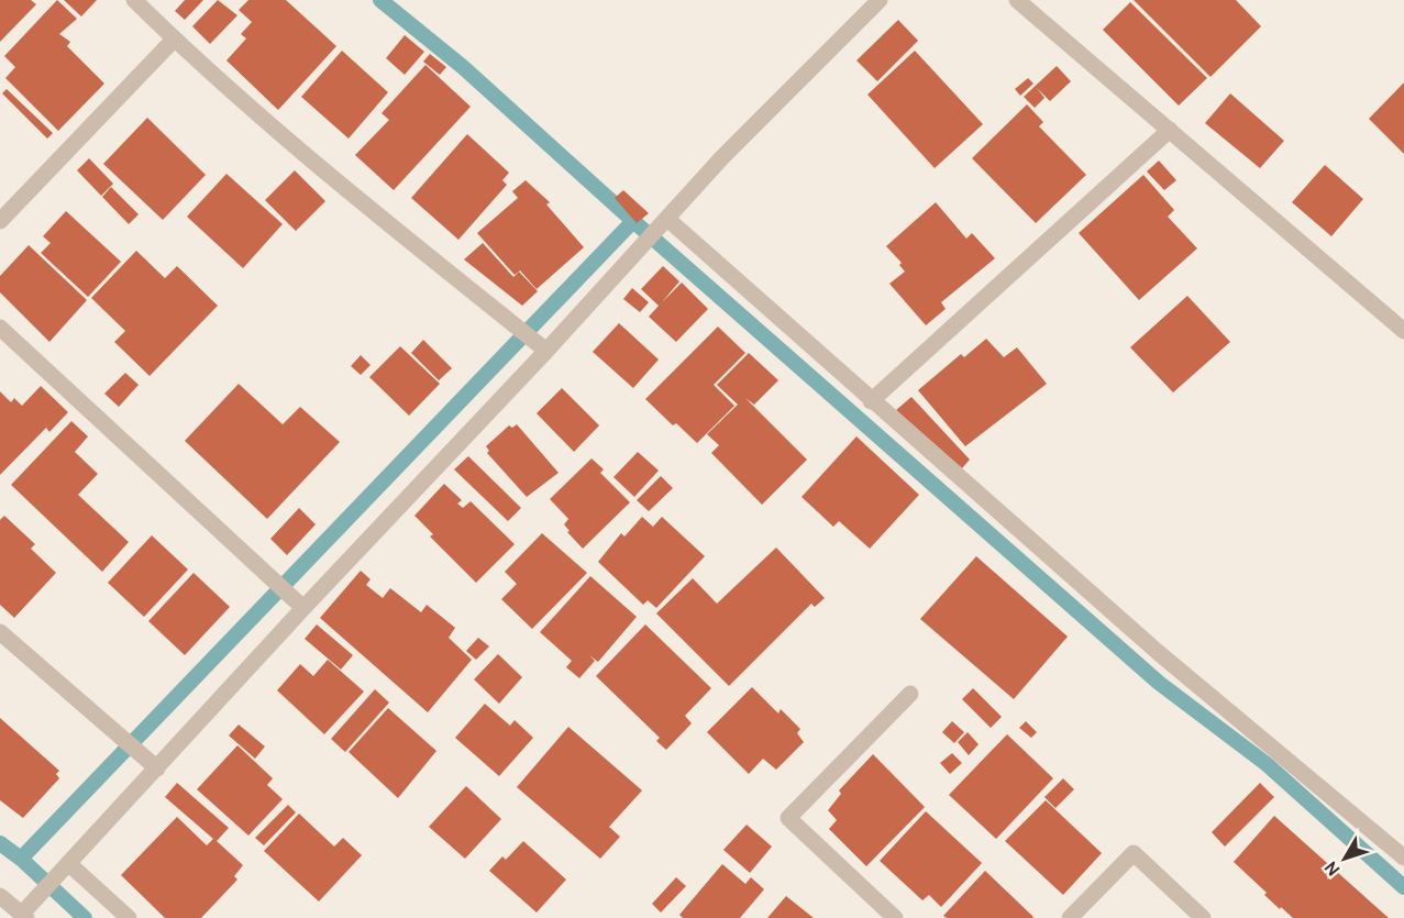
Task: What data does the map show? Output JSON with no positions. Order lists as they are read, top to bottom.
{
  "north": "bottom left"
}
